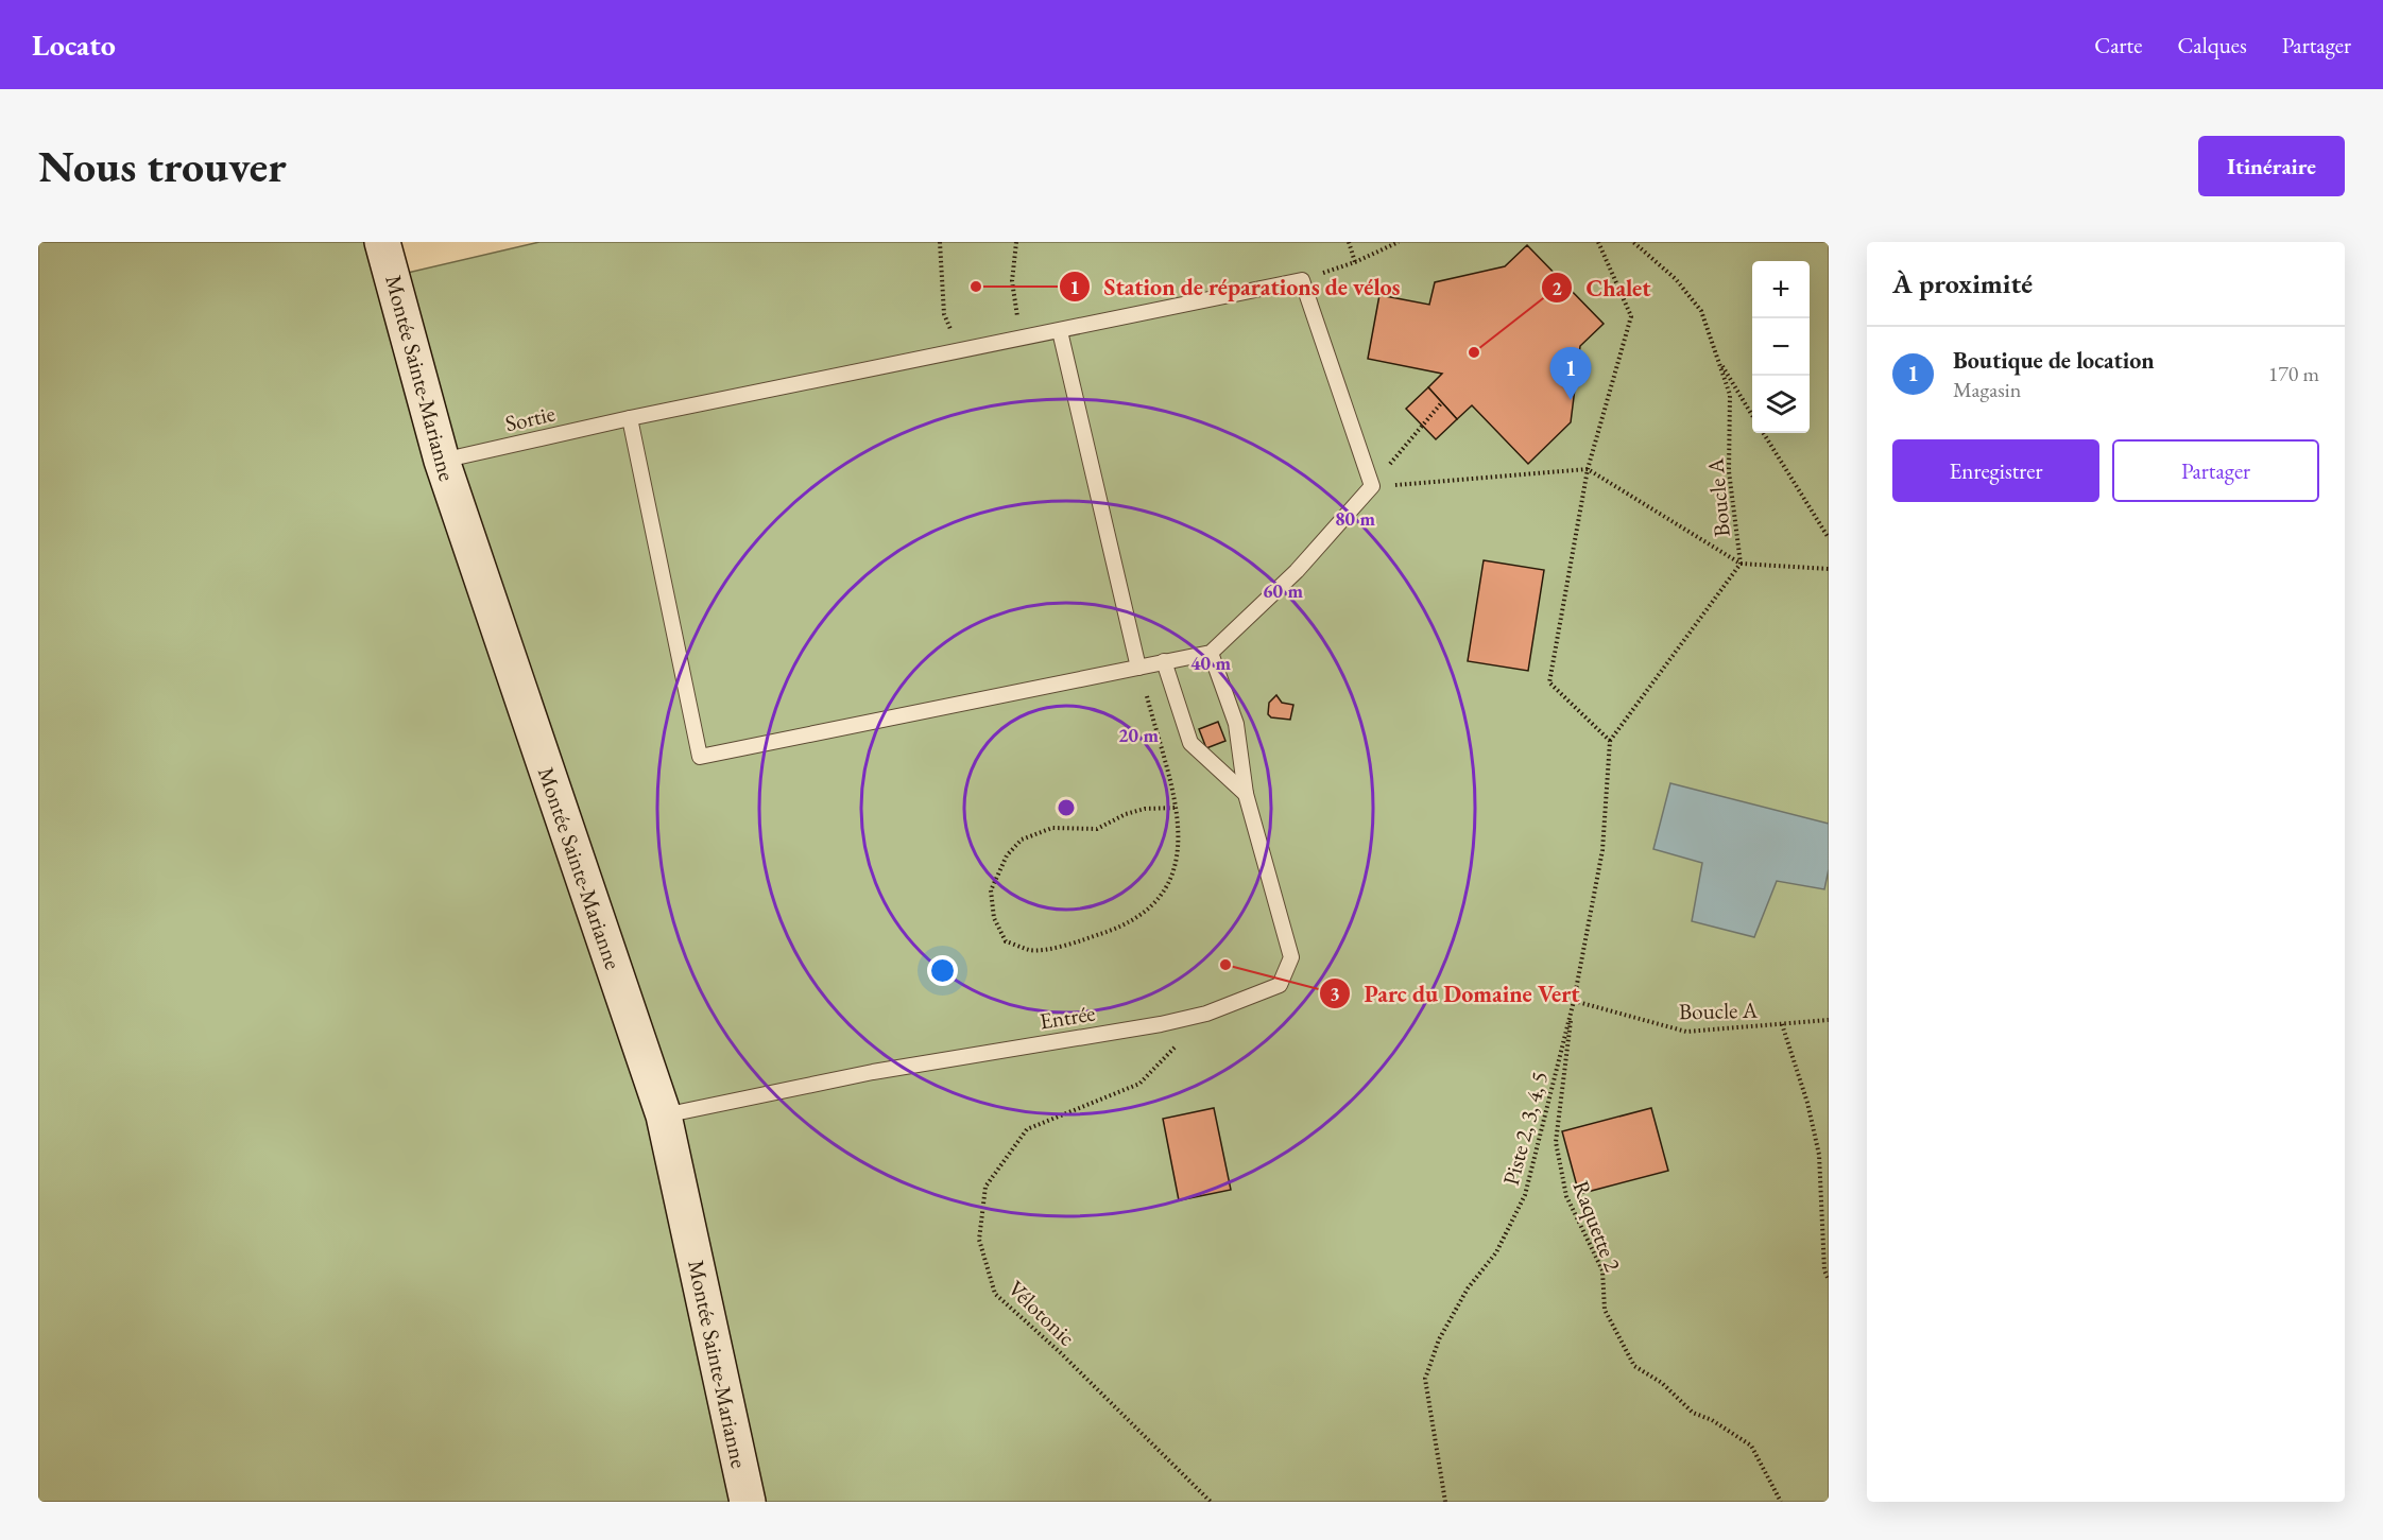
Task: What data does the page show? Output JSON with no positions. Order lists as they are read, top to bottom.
{
  "streets": {
    "street": ["Montée Sainte-Marianne"],
    "lane": ["Sortie", "Entrée"],
    "path": [
      "Boucle A",
      "Piste 2, 3, 4, 5",
      "Raquette 2",
      "Vélotonic"
    ]
  },
  "crossings": [
    ["Montée Sainte-Marianne", "Sortie"],
    ["Montée Sainte-Marianne", "Entrée"],
    ["Boucle A", "Piste 2, 3, 4, 5"],
    ["Boucle A", "Raquette 2"],
    ["Entrée", "Vélotonic"],
    ["Piste 2, 3, 4, 5", "Raquette 2"]
  ],
  "places": ["Station de réparations de vélos", "Chalet", "Parc du Domaine Vert"],
  "page": {
    "header": "Locato",
    "nav": ["Carte", "Calques", "Partager"],
    "buttons": [
      "Itinéraire",
      ["Enregistrer", "Partager"]
    ],
    "title": "Nous trouver",
    "heading": "À proximité",
    "map_buttons": ["+", "−"],
    "list": [
      {
        "mark": "1",
        "name": "Boutique de location",
        "note": "Magasin",
        "value": "170 m"
      }
    ],
    "pins": "1"
  },
  "rings": [
    "80 m",
    "60 m",
    "40 m",
    "20 m"
  ]
}
